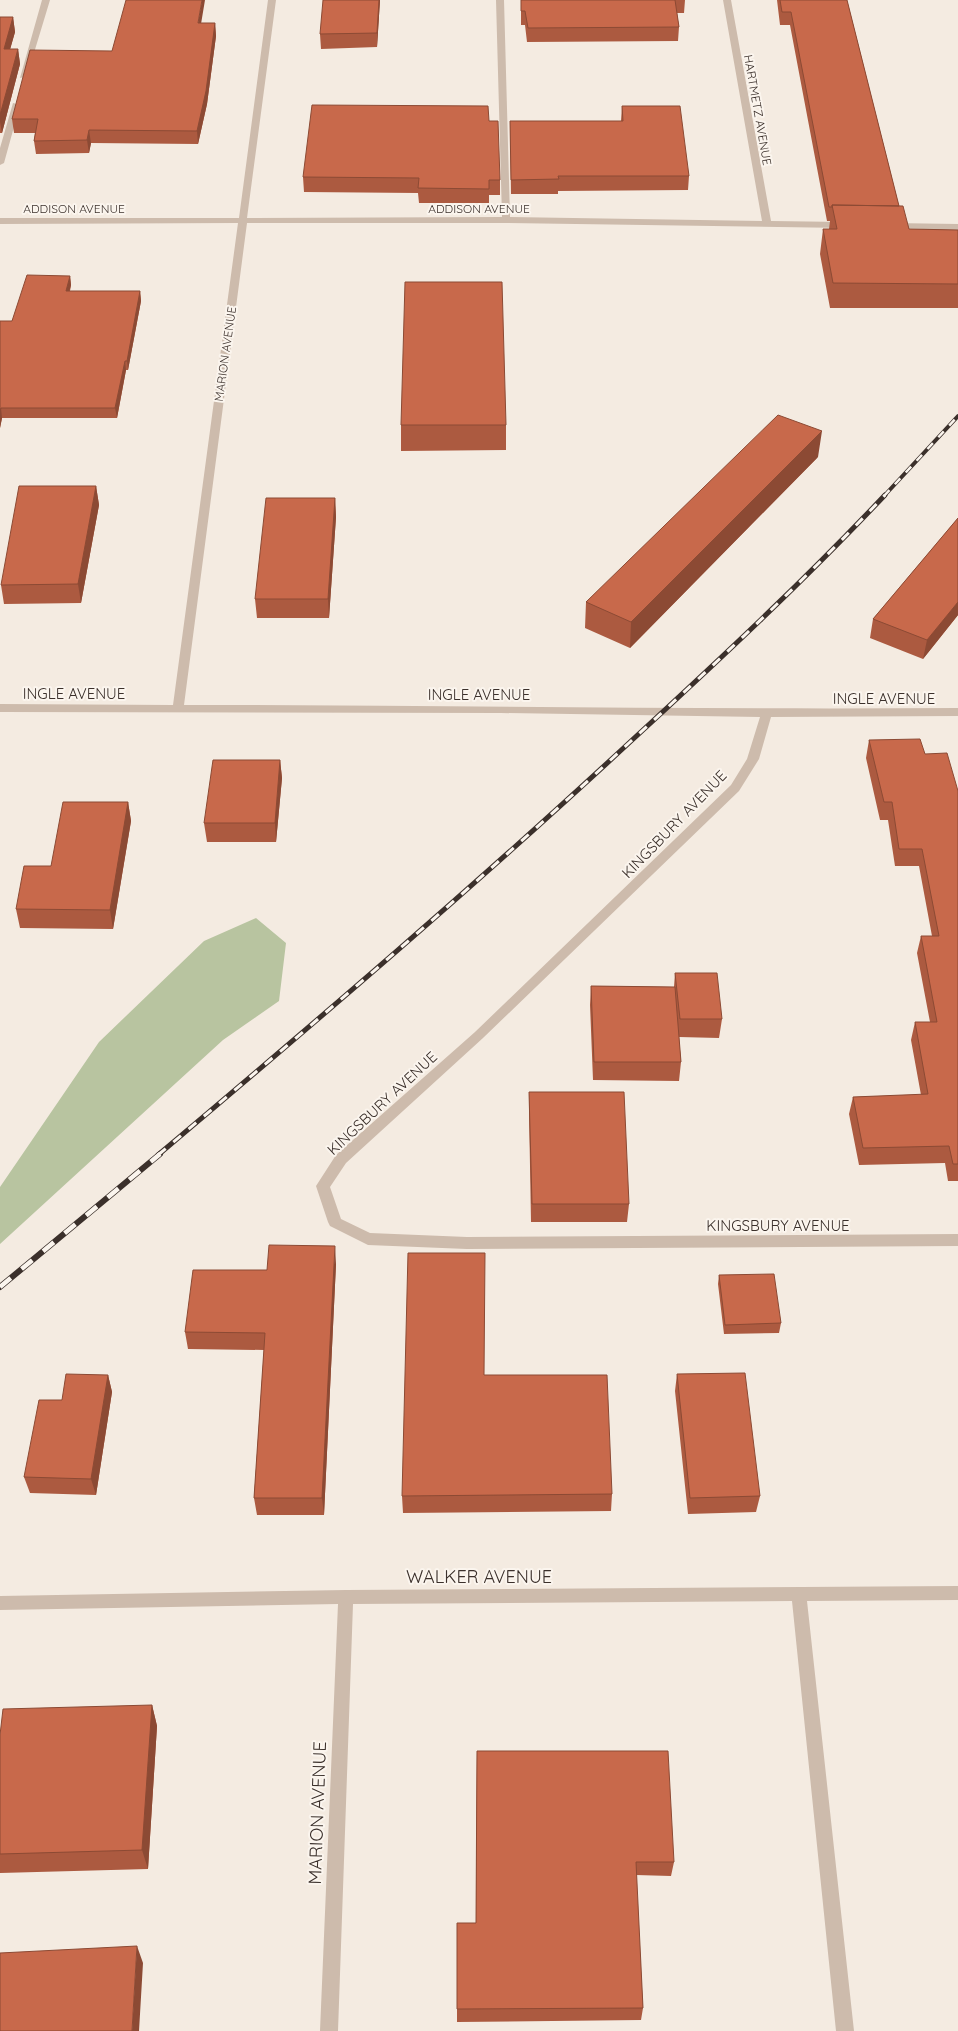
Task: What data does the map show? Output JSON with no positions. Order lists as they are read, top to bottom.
{
  "streets": {
    "street": [
      "HARTMETZ AVENUE",
      "ADDISON AVENUE",
      "MARION AVENUE",
      "INGLE AVENUE",
      "KINGSBURY AVENUE",
      "WALKER AVENUE"
    ]
  },
  "crossings": [
    ["HARTMETZ AVENUE", "ADDISON AVENUE"],
    ["ADDISON AVENUE", "MARION AVENUE"],
    ["MARION AVENUE", "INGLE AVENUE"],
    ["MARION AVENUE", "WALKER AVENUE"],
    ["INGLE AVENUE", "KINGSBURY AVENUE"]
  ]
}
